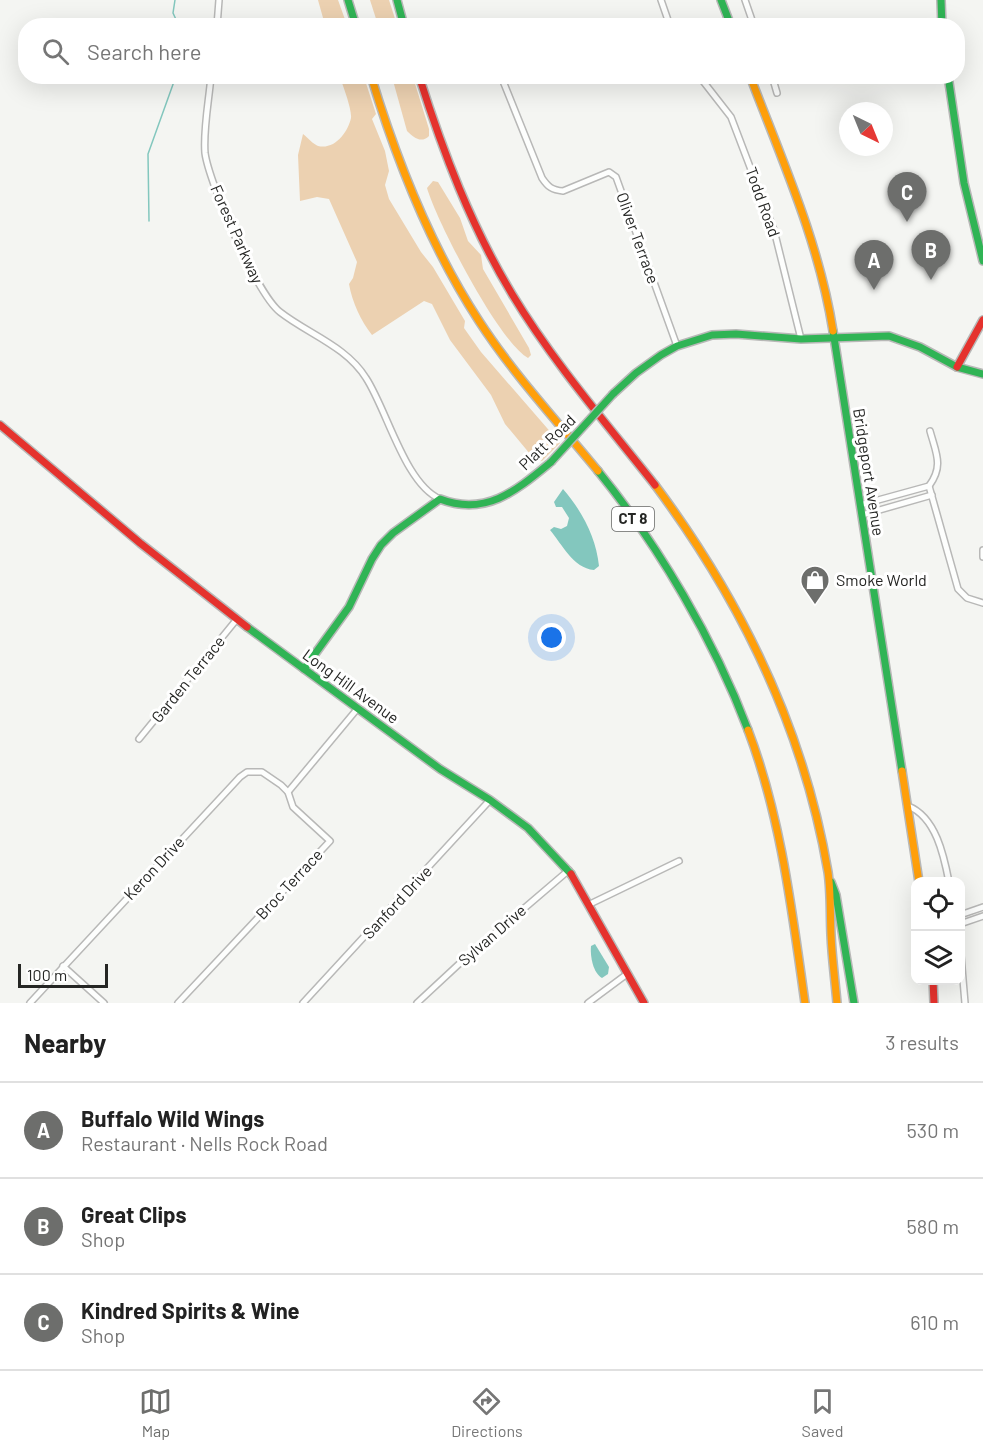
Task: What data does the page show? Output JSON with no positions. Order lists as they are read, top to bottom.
{
  "streets": {
    "main road": [
      "Platt Road",
      "Bridgeport Avenue",
      "CT 8",
      "Long Hill Avenue"
    ],
    "street": [
      "Todd Road",
      "Forest Parkway",
      "Oliver Terrace",
      "Garden Terrace",
      "Keron Drive",
      "Broc Terrace",
      "Sanford Drive",
      "Sylvan Drive"
    ]
  },
  "crossings": [
    ["Todd Road", "Platt Road"],
    ["Forest Parkway", "Platt Road"],
    ["Oliver Terrace", "Platt Road"],
    ["Platt Road", "Bridgeport Avenue"],
    ["Garden Terrace", "Long Hill Avenue"],
    ["Long Hill Avenue", "Sanford Drive"],
    ["Long Hill Avenue", "Sylvan Drive"],
    ["Keron Drive", "Broc Terrace"]
  ],
  "places": {
    "shop": ["Smoke World"]
  },
  "scale_bar": "100 m",
  "north": "bottom right",
  "page": {
    "search": "Search here",
    "pins": ["C", "B", "A"],
    "scale": "100 m",
    "heading": ["Nearby", "3 results"],
    "list": [
      {
        "mark": "A",
        "name": "Buffalo Wild Wings",
        "note": "Restaurant · Nells Rock Road",
        "value": "530 m"
      },
      {
        "mark": "B",
        "name": "Great Clips",
        "note": "Shop",
        "value": "580 m"
      },
      {
        "mark": "C",
        "name": "Kindred Spirits & Wine",
        "note": "Shop",
        "value": "610 m"
      }
    ],
    "nav": ["Map", "Directions", "Saved"]
  }
}
